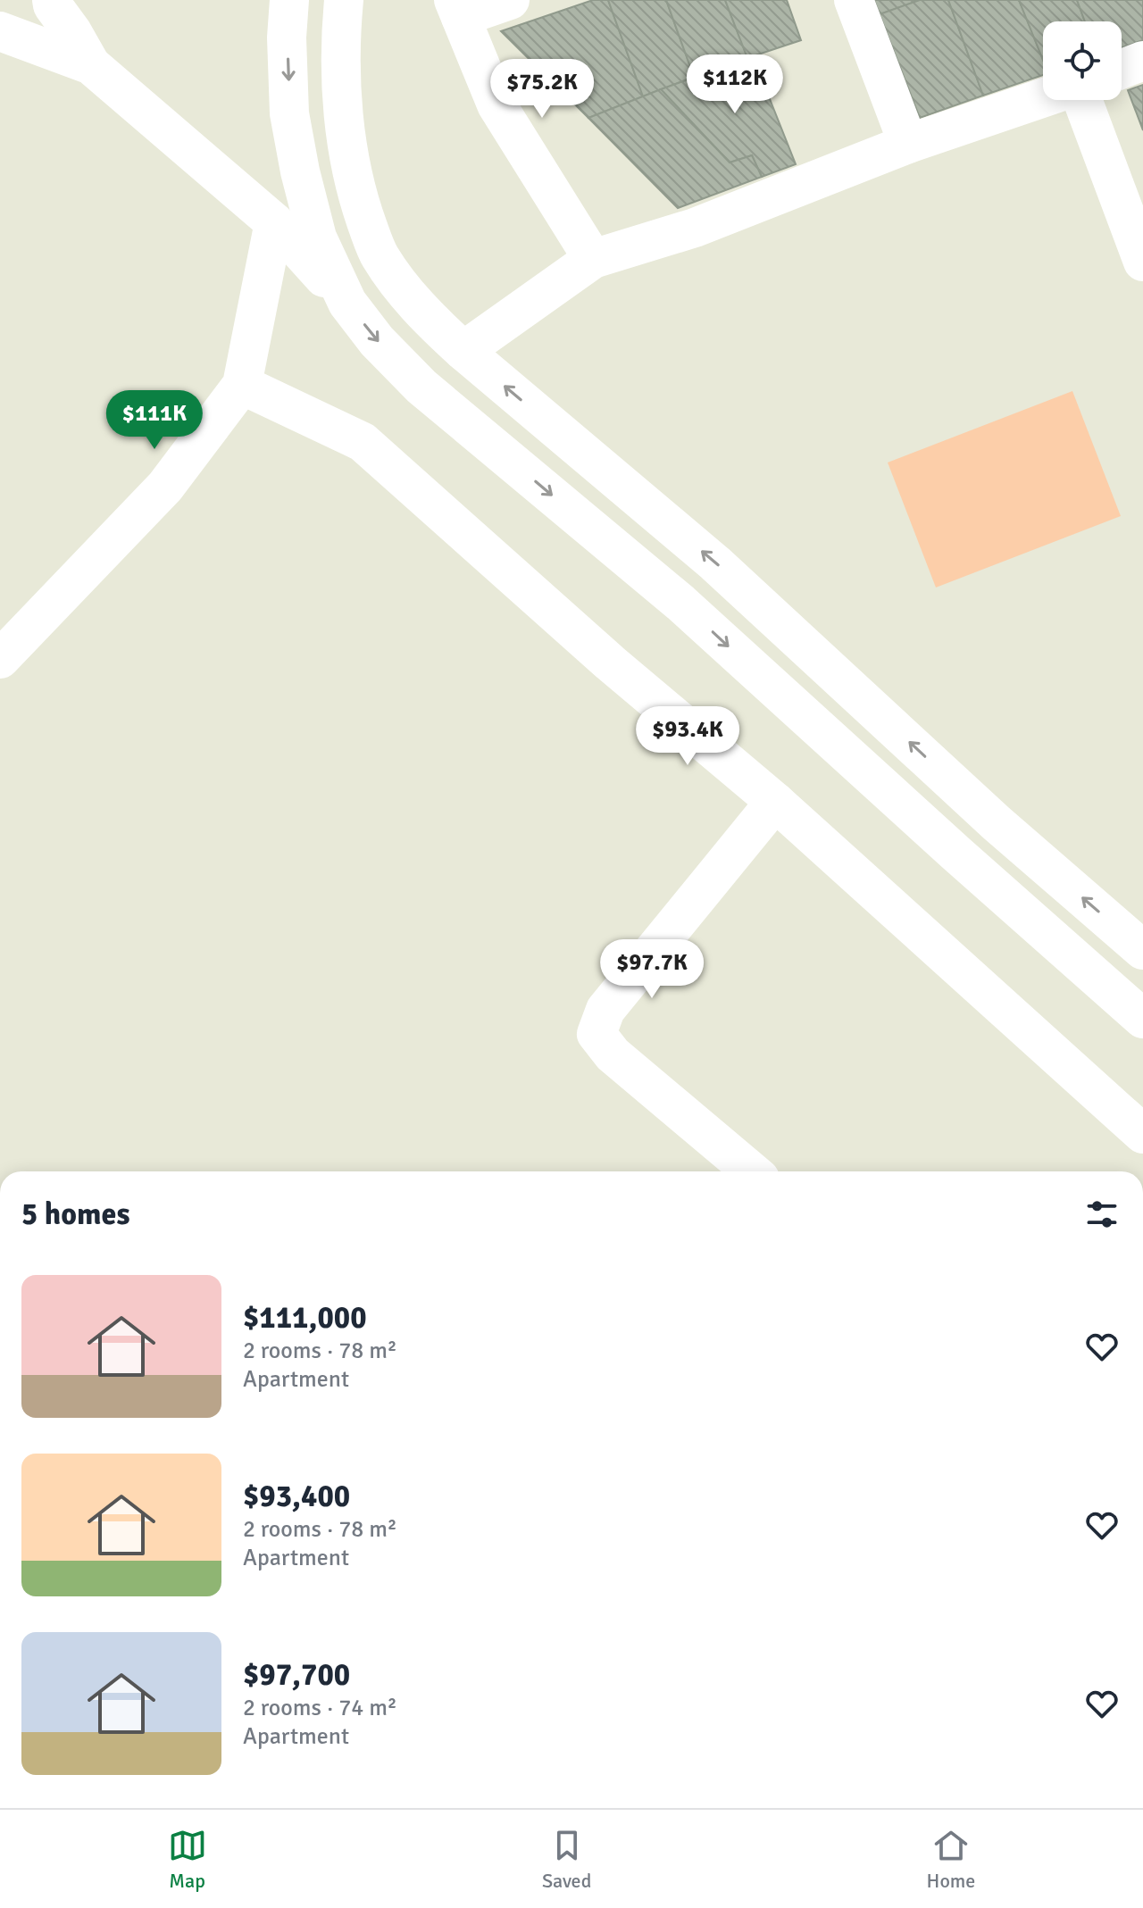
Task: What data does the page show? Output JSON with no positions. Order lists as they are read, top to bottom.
{
  "page": {
    "price": [
      "$112K",
      "$75.2K",
      "$111K",
      "$93.4K",
      "$97.7K"
    ],
    "heading": "5 homes",
    "list": [
      {
        "name": "$111,000",
        "note": "2 rooms · 78 m² · Apartment"
      },
      {
        "name": "$93,400",
        "note": "2 rooms · 78 m² · Apartment"
      },
      {
        "name": "$97,700",
        "note": "2 rooms · 74 m² · Apartment"
      }
    ],
    "tabs": ["Map", "Saved", "Home"]
  }
}
